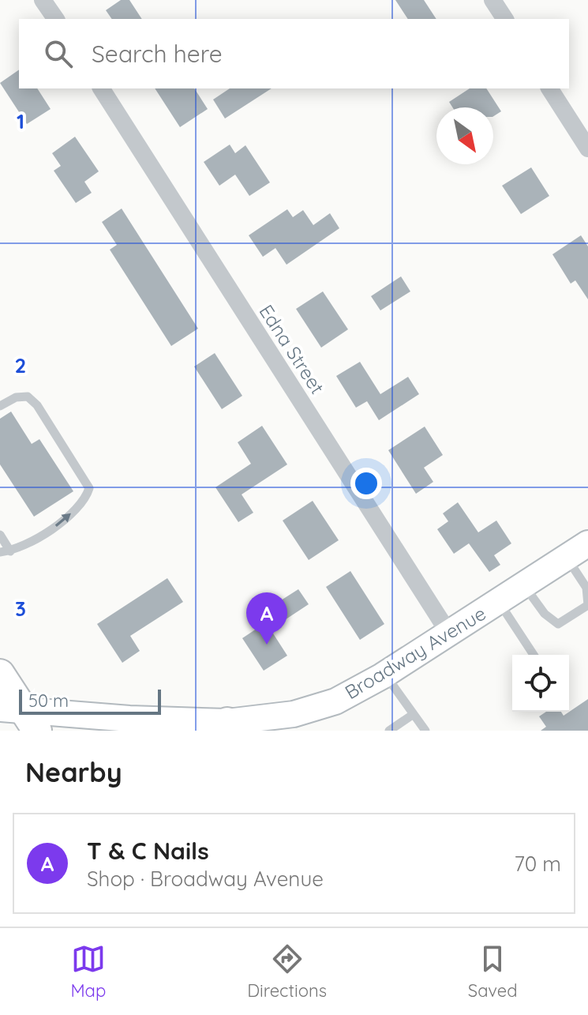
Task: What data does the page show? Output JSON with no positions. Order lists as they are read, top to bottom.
{
  "streets": {
    "main road": ["Broadway Avenue"],
    "street": ["Edna Street"]
  },
  "crossings": [
    ["Edna Street", "Broadway Avenue"]
  ],
  "scale_bar": "50 m",
  "north": "bottom right",
  "page": {
    "search": "Search here",
    "pins": "A",
    "scale": "50 m",
    "heading": "Nearby",
    "list": [
      {
        "mark": "A",
        "name": "T & C Nails",
        "note": "Shop · Broadway Avenue",
        "value": "70 m"
      }
    ],
    "nav": ["Map", "Directions", "Saved"]
  },
  "grid": {
    "rows": ["1", "2", "3"]
  }
}
